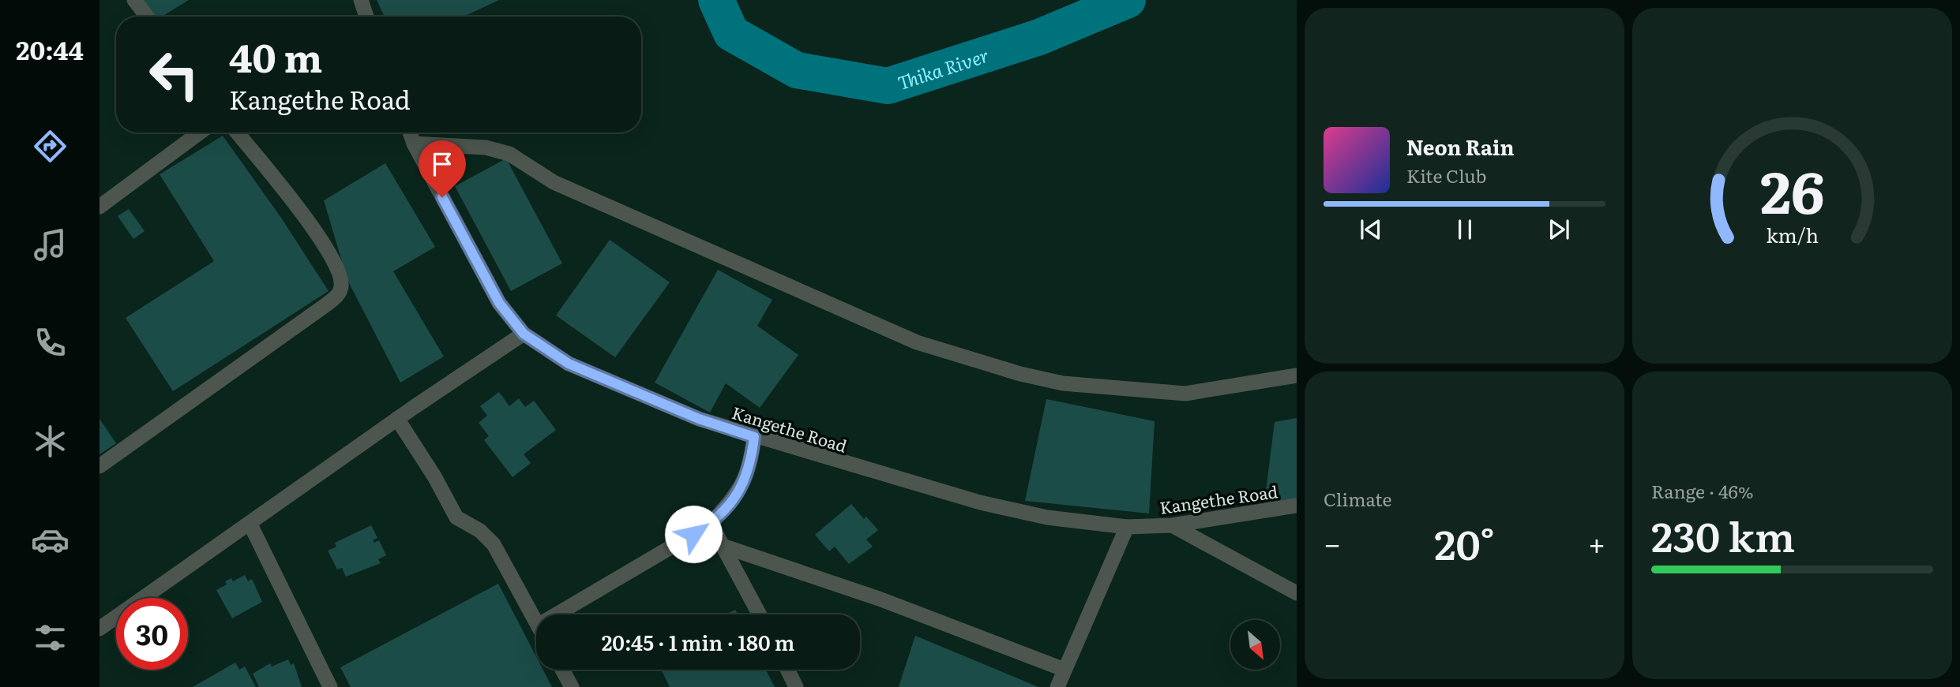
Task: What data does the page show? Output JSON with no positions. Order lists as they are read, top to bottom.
{
  "streets": {
    "street": ["Kangethe Road"]
  },
  "water": ["Thika River"],
  "north": "bottom right",
  "page": {
    "tabs": "20:44",
    "turn": ["40 m", "Kangethe Road"],
    "song": ["Neon Rain", "Kite Club"],
    "tile": [
      "Climate",
      ["Range · 46%", "230 km"]
    ],
    "heat": ["−", "20°", "+"],
    "limit": "30",
    "trip": "20:45 · 1 min · 180 m",
    "gauge": ["26", "km/h"]
  }
}
